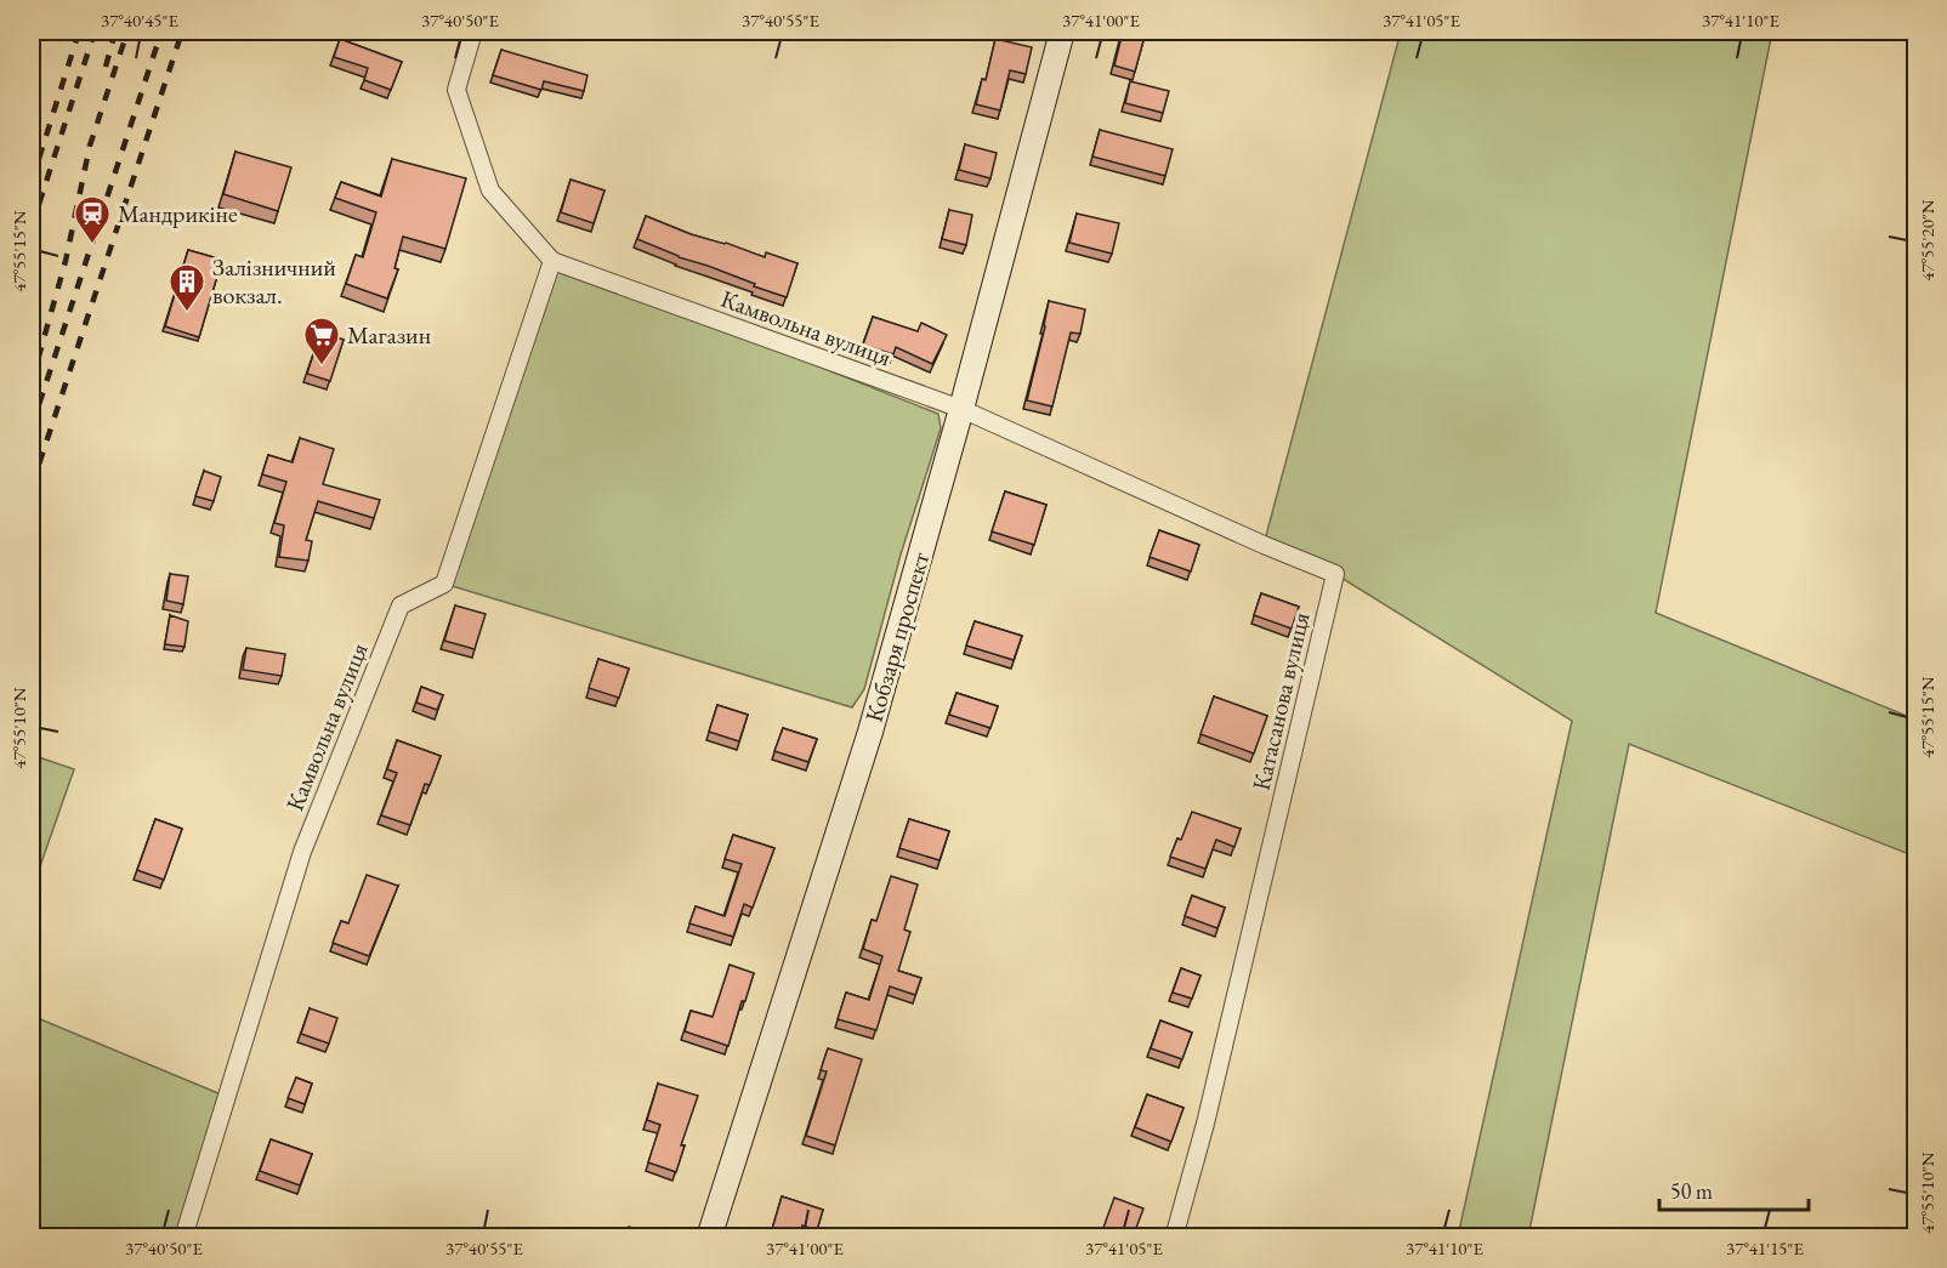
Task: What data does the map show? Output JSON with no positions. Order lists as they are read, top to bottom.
{
  "streets": {
    "main road": ["Кобзаря проспект"],
    "street": ["Камвольна вулиця", "Катасанова вулиця"]
  },
  "crossings": [
    ["Камвольна вулиця", "Кобзаря проспект"],
    ["Камвольна вулиця", "Катасанова вулиця"],
    ["Кобзаря проспект", "Катасанова вулиця"]
  ],
  "places": {
    "station": ["Мандрикіне"],
    "building": ["Залізничний вокзал."],
    "supermarket": ["Магазин"]
  },
  "scale_bar": "50 m",
  "coordinates": [
    "37°40'45\"E",
    "37°40'50\"E",
    "37°40'55\"E",
    "37°41'00\"E",
    "37°41'05\"E",
    "37°41'10\"E",
    "47°55'20\"N",
    "47°55'15\"N",
    "47°55'10\"N",
    "37°41'15\"E"
  ]
}
